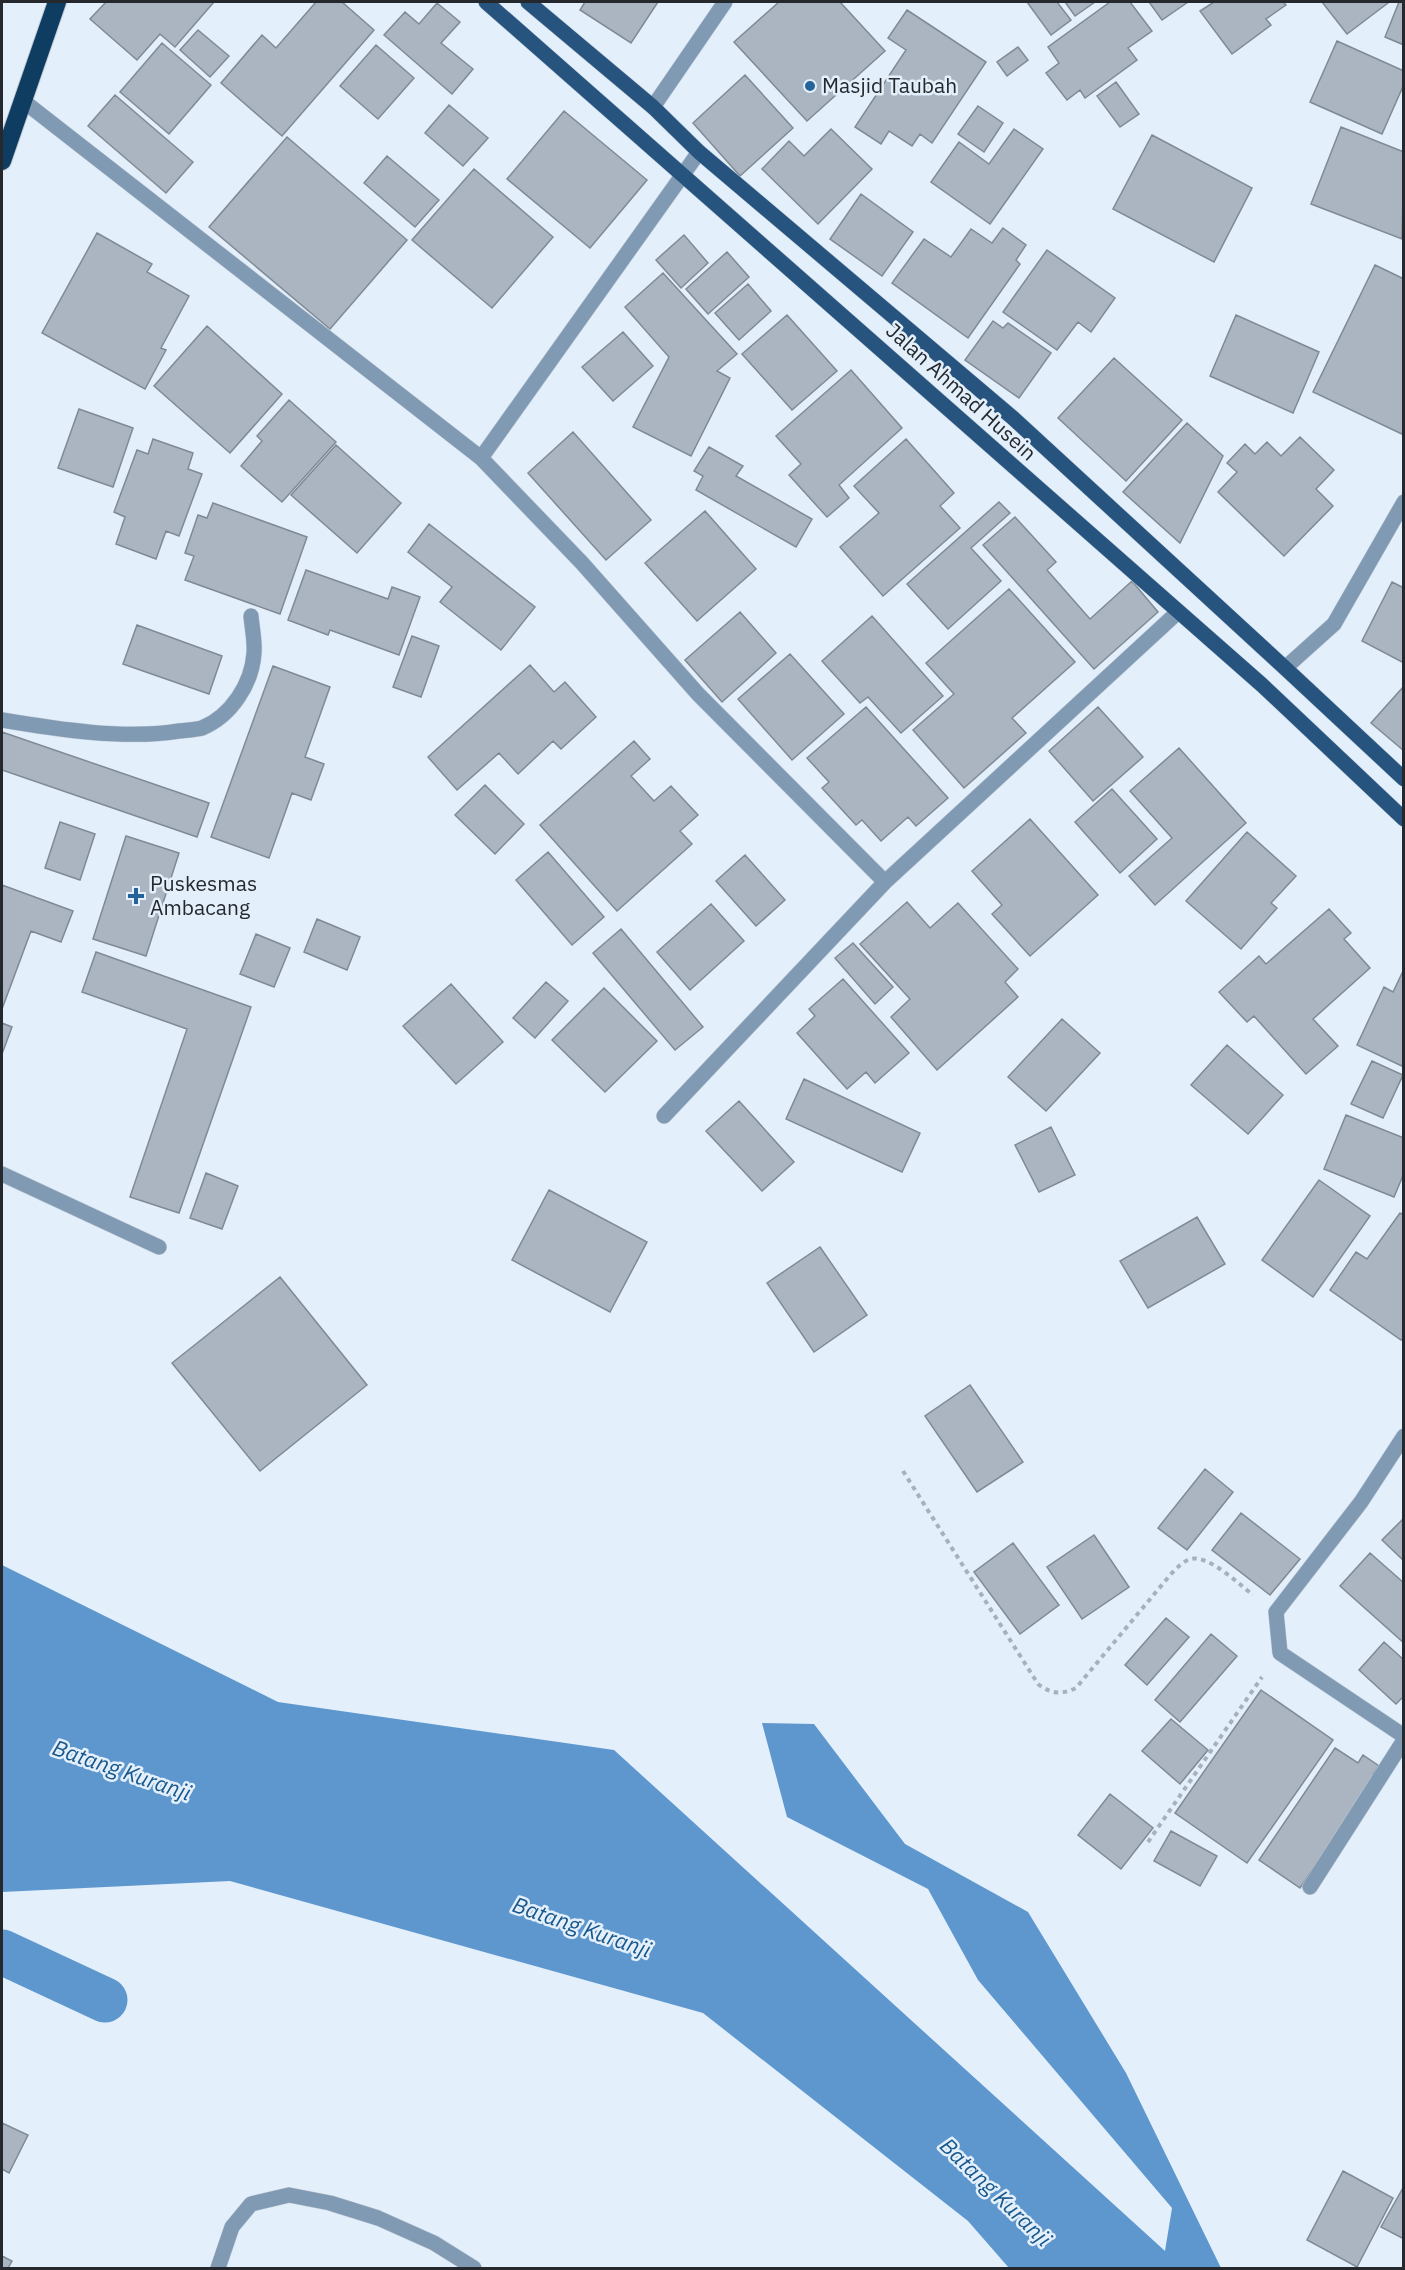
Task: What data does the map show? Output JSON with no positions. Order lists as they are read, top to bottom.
{
  "streets": {
    "main road": ["Jalan Ahmad Husein"]
  },
  "water": ["Batang Kuranji"],
  "places": {
    "other": ["Masjid Taubah"],
    "health": ["Puskesmas Ambacang"]
  }
}
